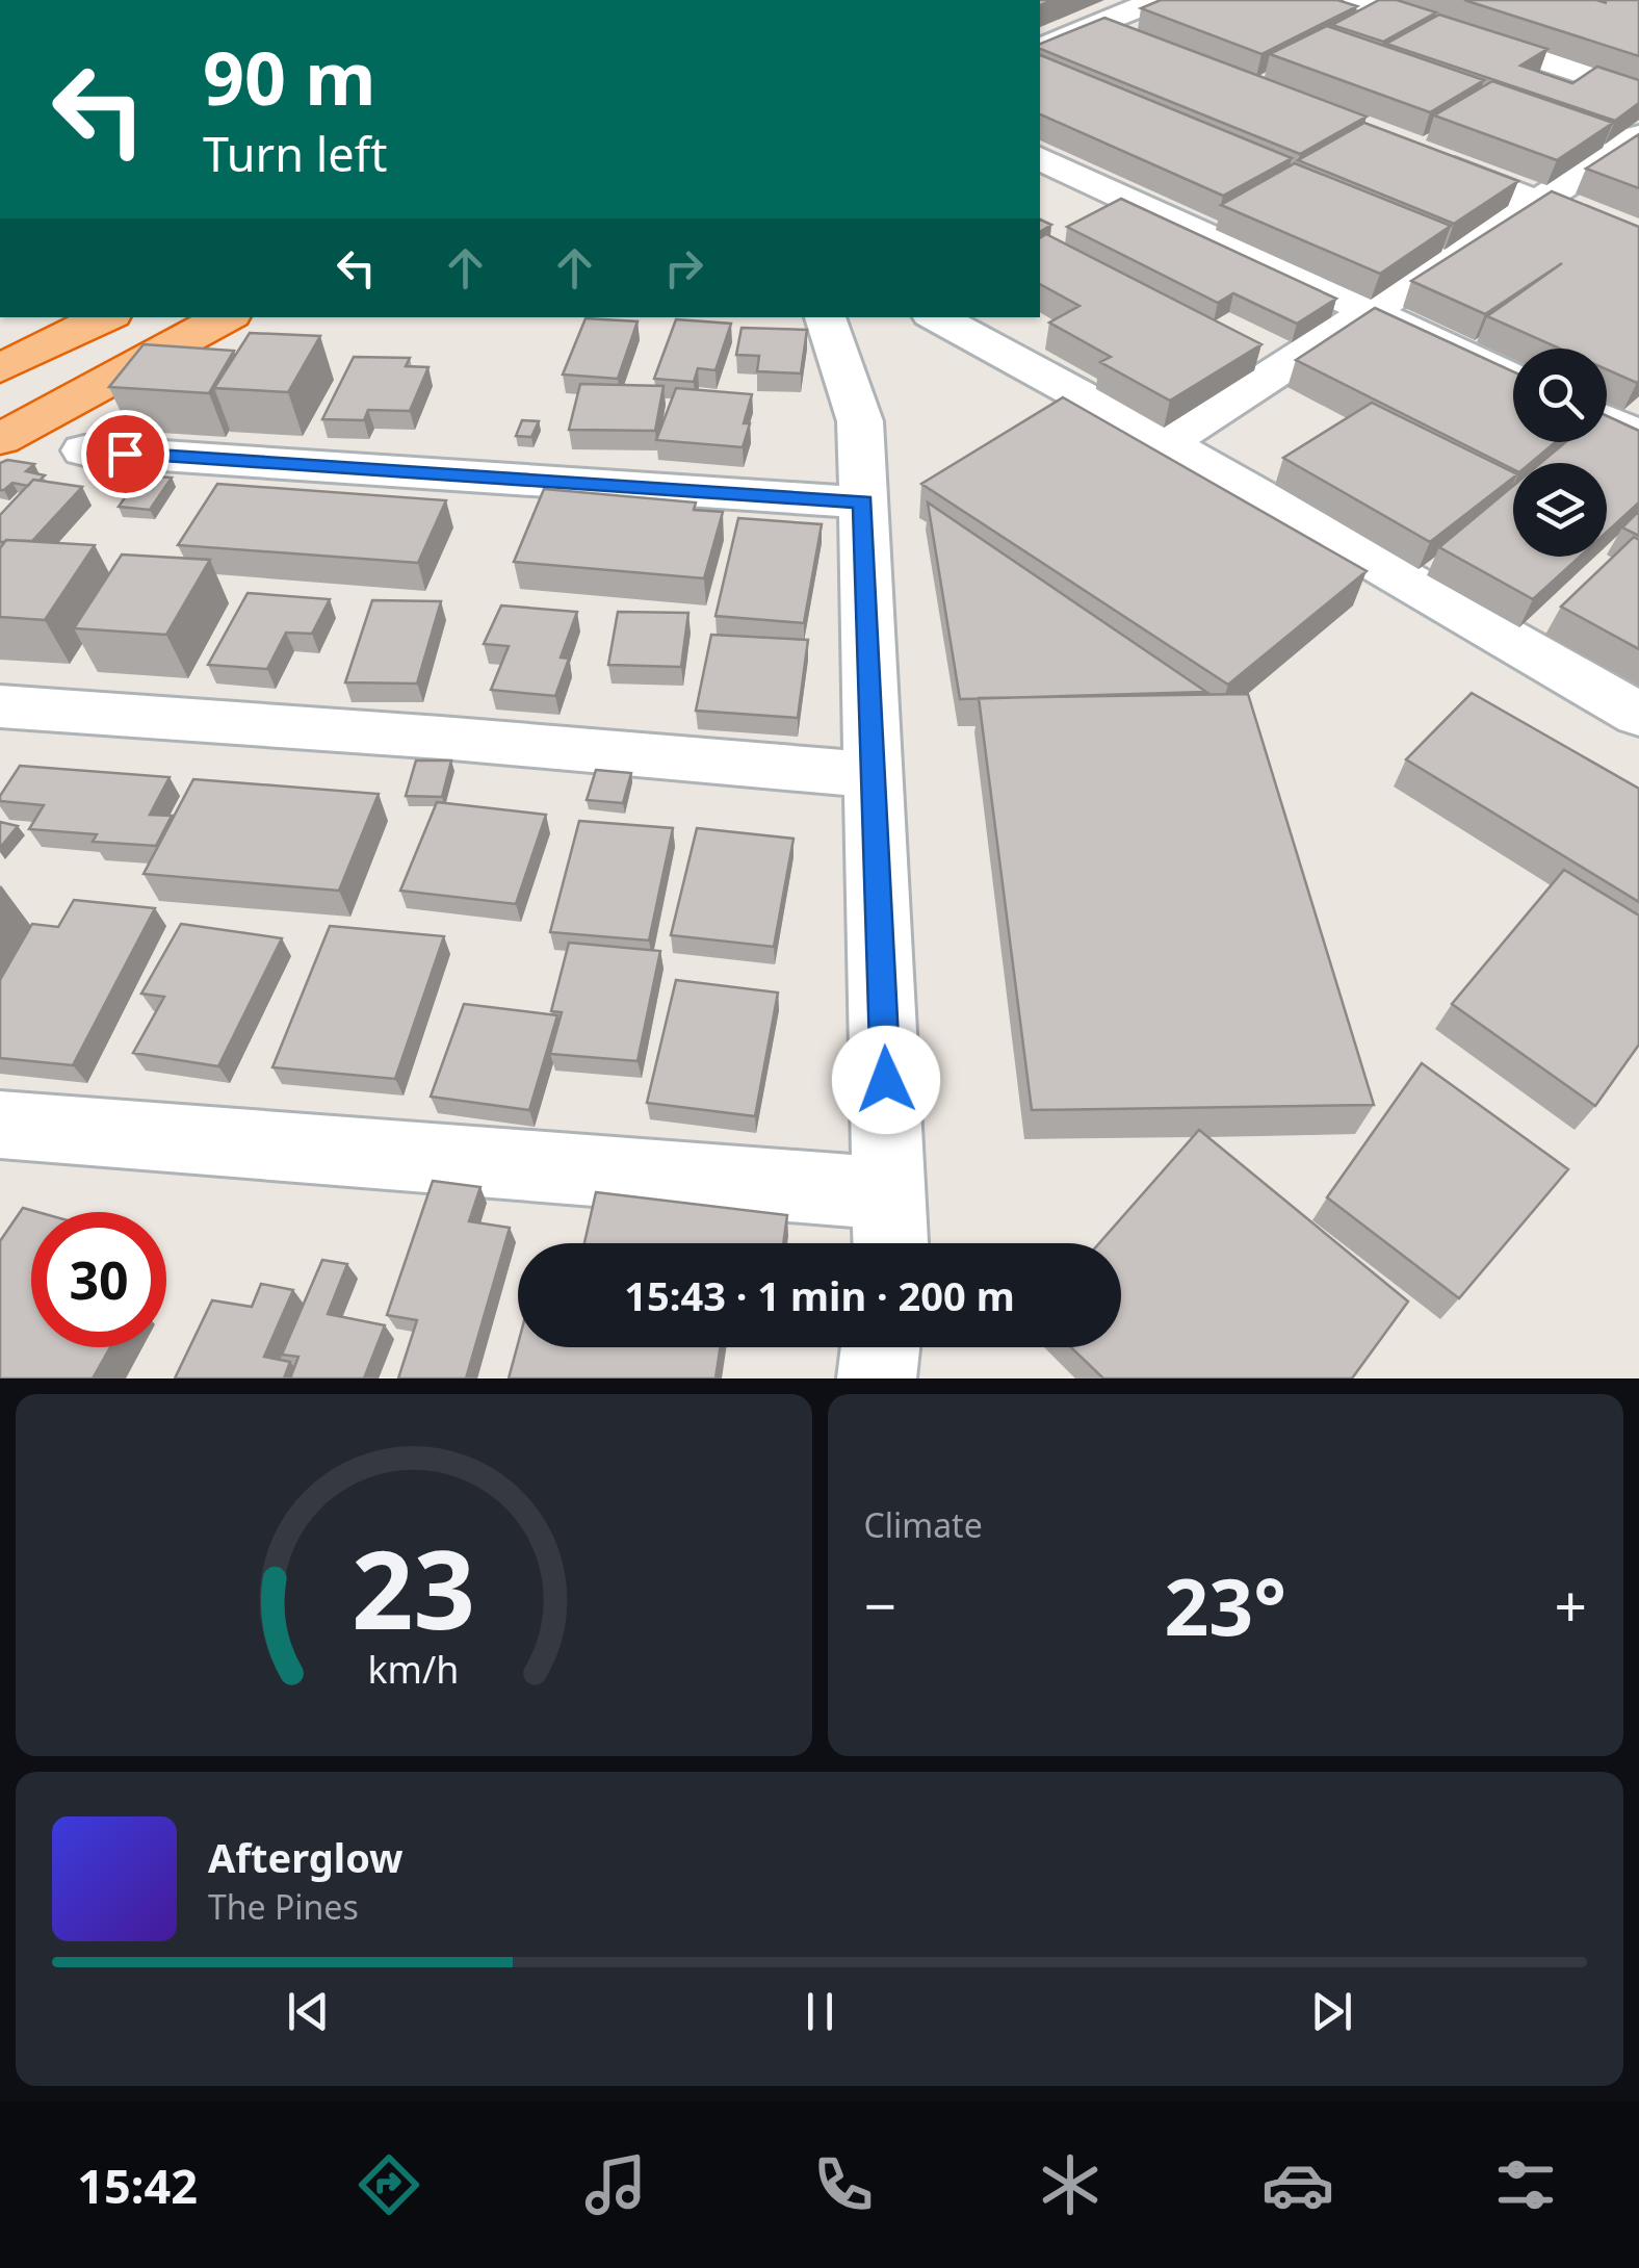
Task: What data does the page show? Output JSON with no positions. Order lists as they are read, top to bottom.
{
  "page": {
    "turn": ["90 m", "Turn left"],
    "limit": "30",
    "trip": "15:43 · 1 min · 200 m",
    "tile": "Climate",
    "heat": ["−", "23°", "+"],
    "song": ["Afterglow", "The Pines"],
    "tabs": "15:42",
    "gauge": ["23", "km/h"]
  }
}
